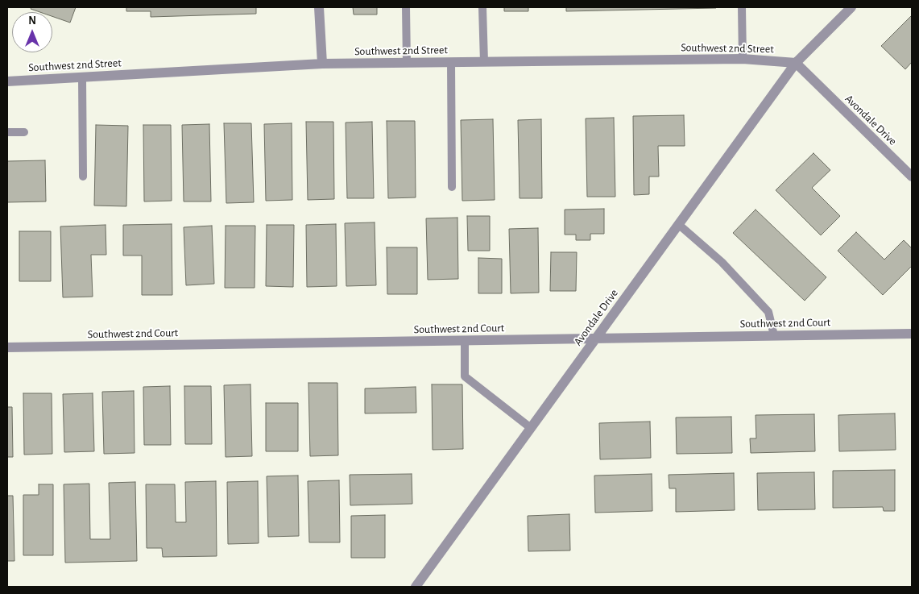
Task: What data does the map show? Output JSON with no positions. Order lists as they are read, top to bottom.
{
  "streets": {
    "street": ["Southwest 2nd Street", "Avondale Drive", "Southwest 2nd Court"]
  },
  "crossings": [
    ["Southwest 2nd Street", "Avondale Drive"],
    ["Avondale Drive", "Southwest 2nd Court"]
  ],
  "north": "top"
}
